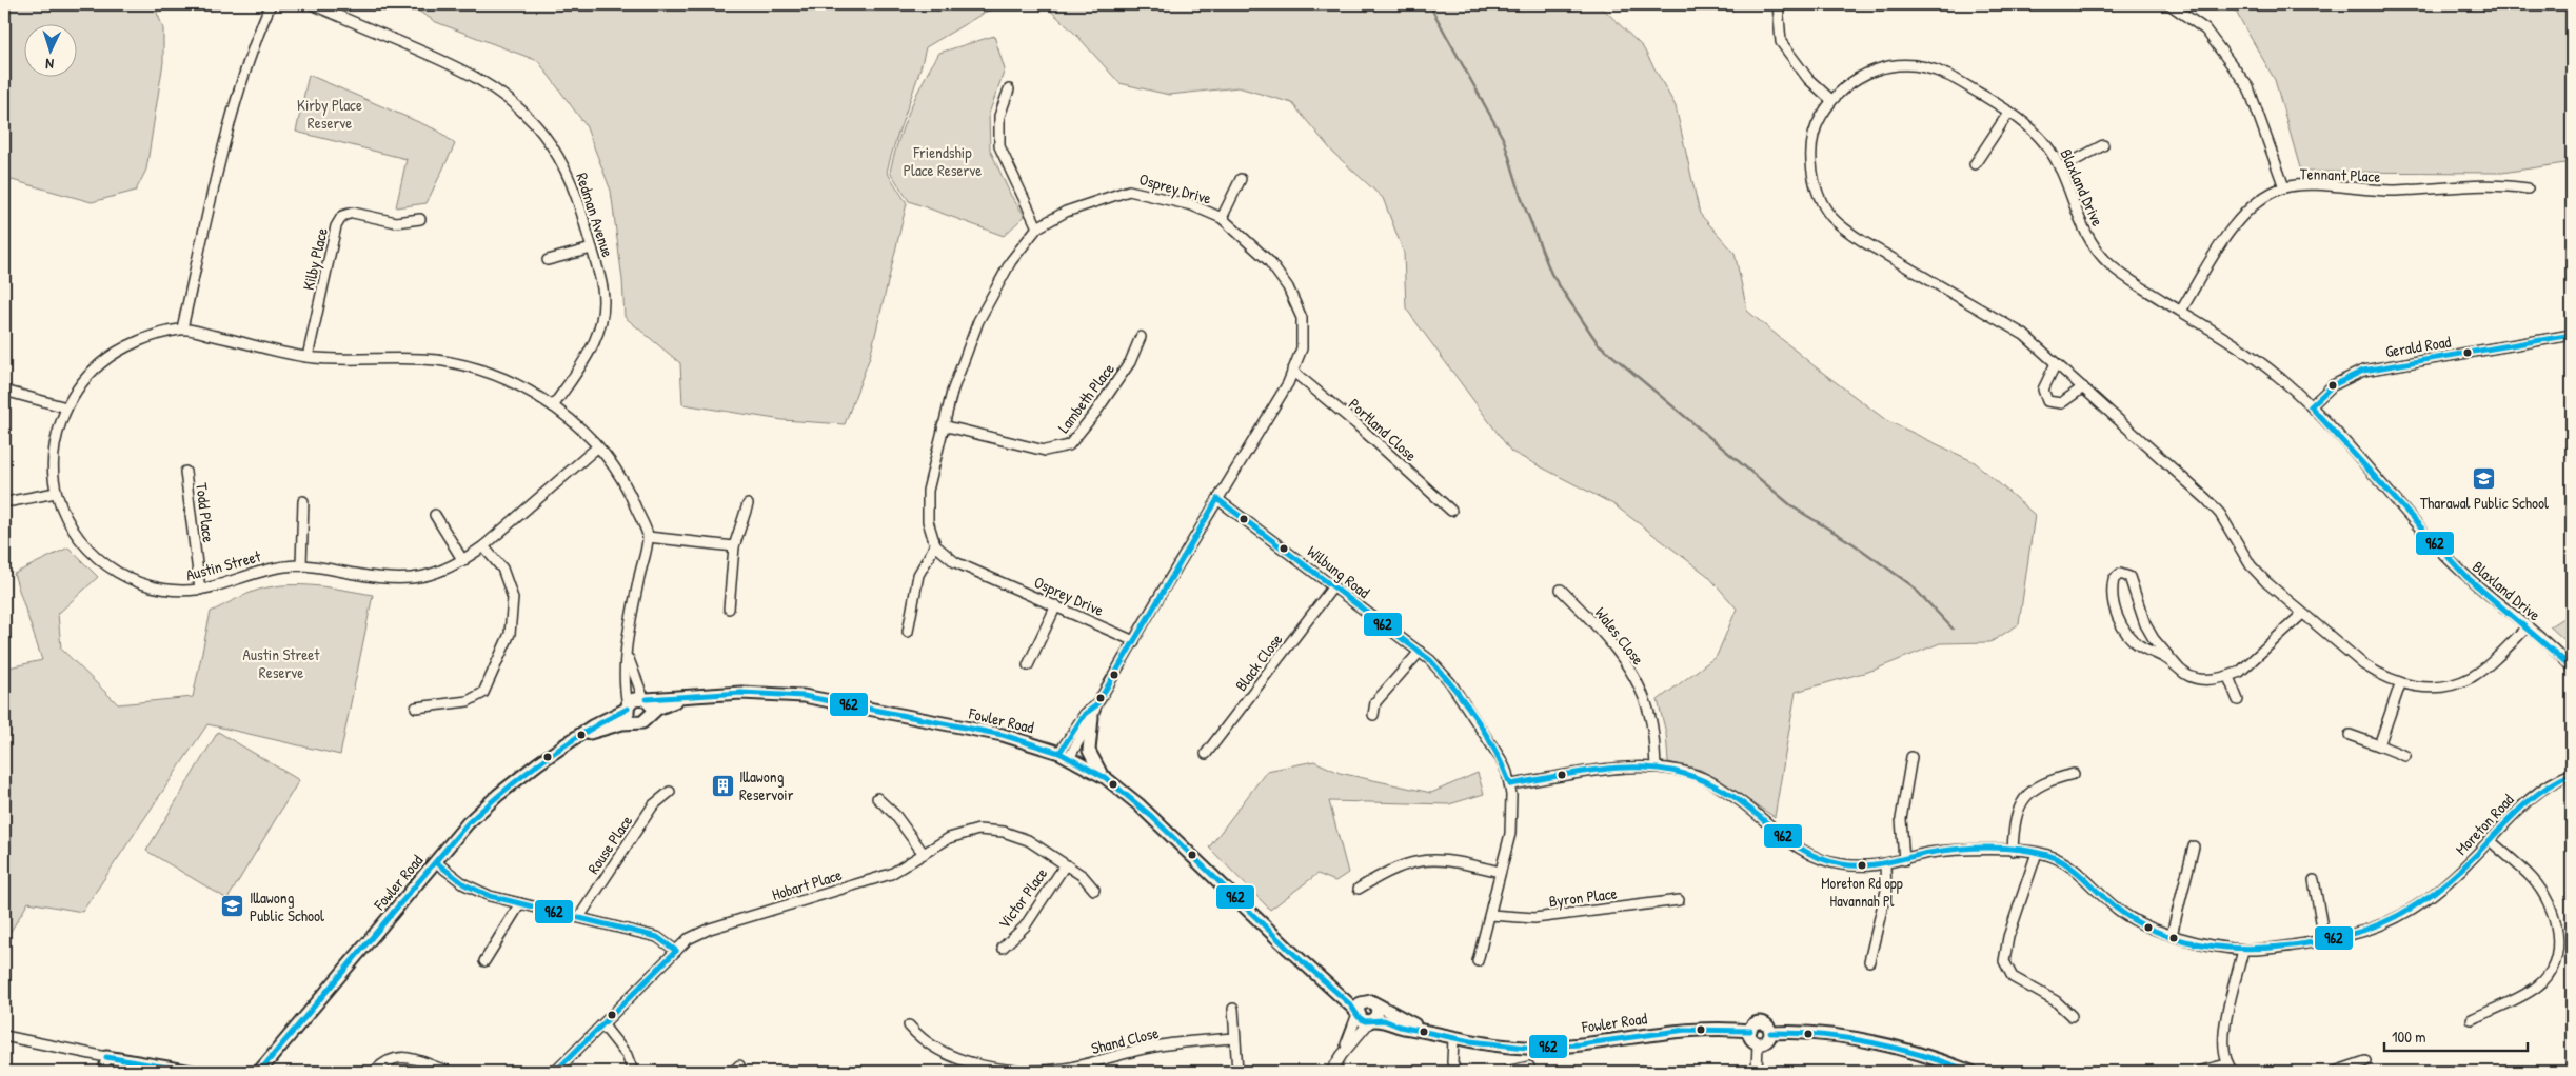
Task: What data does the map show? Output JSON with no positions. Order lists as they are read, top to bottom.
{
  "streets": {
    "street": [
      "Tennant Place",
      "Blaxland Drive",
      "Osprey Drive",
      "Redman Avenue",
      "Kilby Place",
      "Gerald Road",
      "Lambeth Place",
      "Portland Close",
      "Todd Place",
      "Austin Street",
      "Wilbung Road",
      "Wales Close",
      "Black Close",
      "Fowler Road",
      "Moreton Road",
      "Rouse Place",
      "Hobart Place",
      "Byron Place",
      "Victor Place",
      "Shand Close"
    ]
  },
  "crossings": [
    ["Tennant Place", "Blaxland Drive"],
    ["Blaxland Drive", "Gerald Road"],
    ["Osprey Drive", "Lambeth Place"],
    ["Osprey Drive", "Portland Close"],
    ["Osprey Drive", "Wilbung Road"],
    ["Osprey Drive", "Fowler Road"],
    ["Redman Avenue", "Austin Street"],
    ["Kilby Place", "Austin Street"],
    ["Todd Place", "Austin Street"],
    ["Wilbung Road", "Black Close"],
    ["Wilbung Road", "Moreton Road"],
    ["Wilbung Road", "Byron Place"],
    ["Wales Close", "Moreton Road"],
    ["Hobart Place", "Victor Place"]
  ],
  "parks": ["Kirby Place Reserve", "Friendship Place Reserve", "Austin Street Reserve"],
  "places": {
    "school or university": ["Tharawal Public School", "Illawong Public School"],
    "building": ["Illawong Reservoir"],
    "other": ["Moreton Rd opp Havannah Pl"]
  },
  "lines": ["transit line 962"],
  "scale_bar": "100 m",
  "north": "bottom"
}
